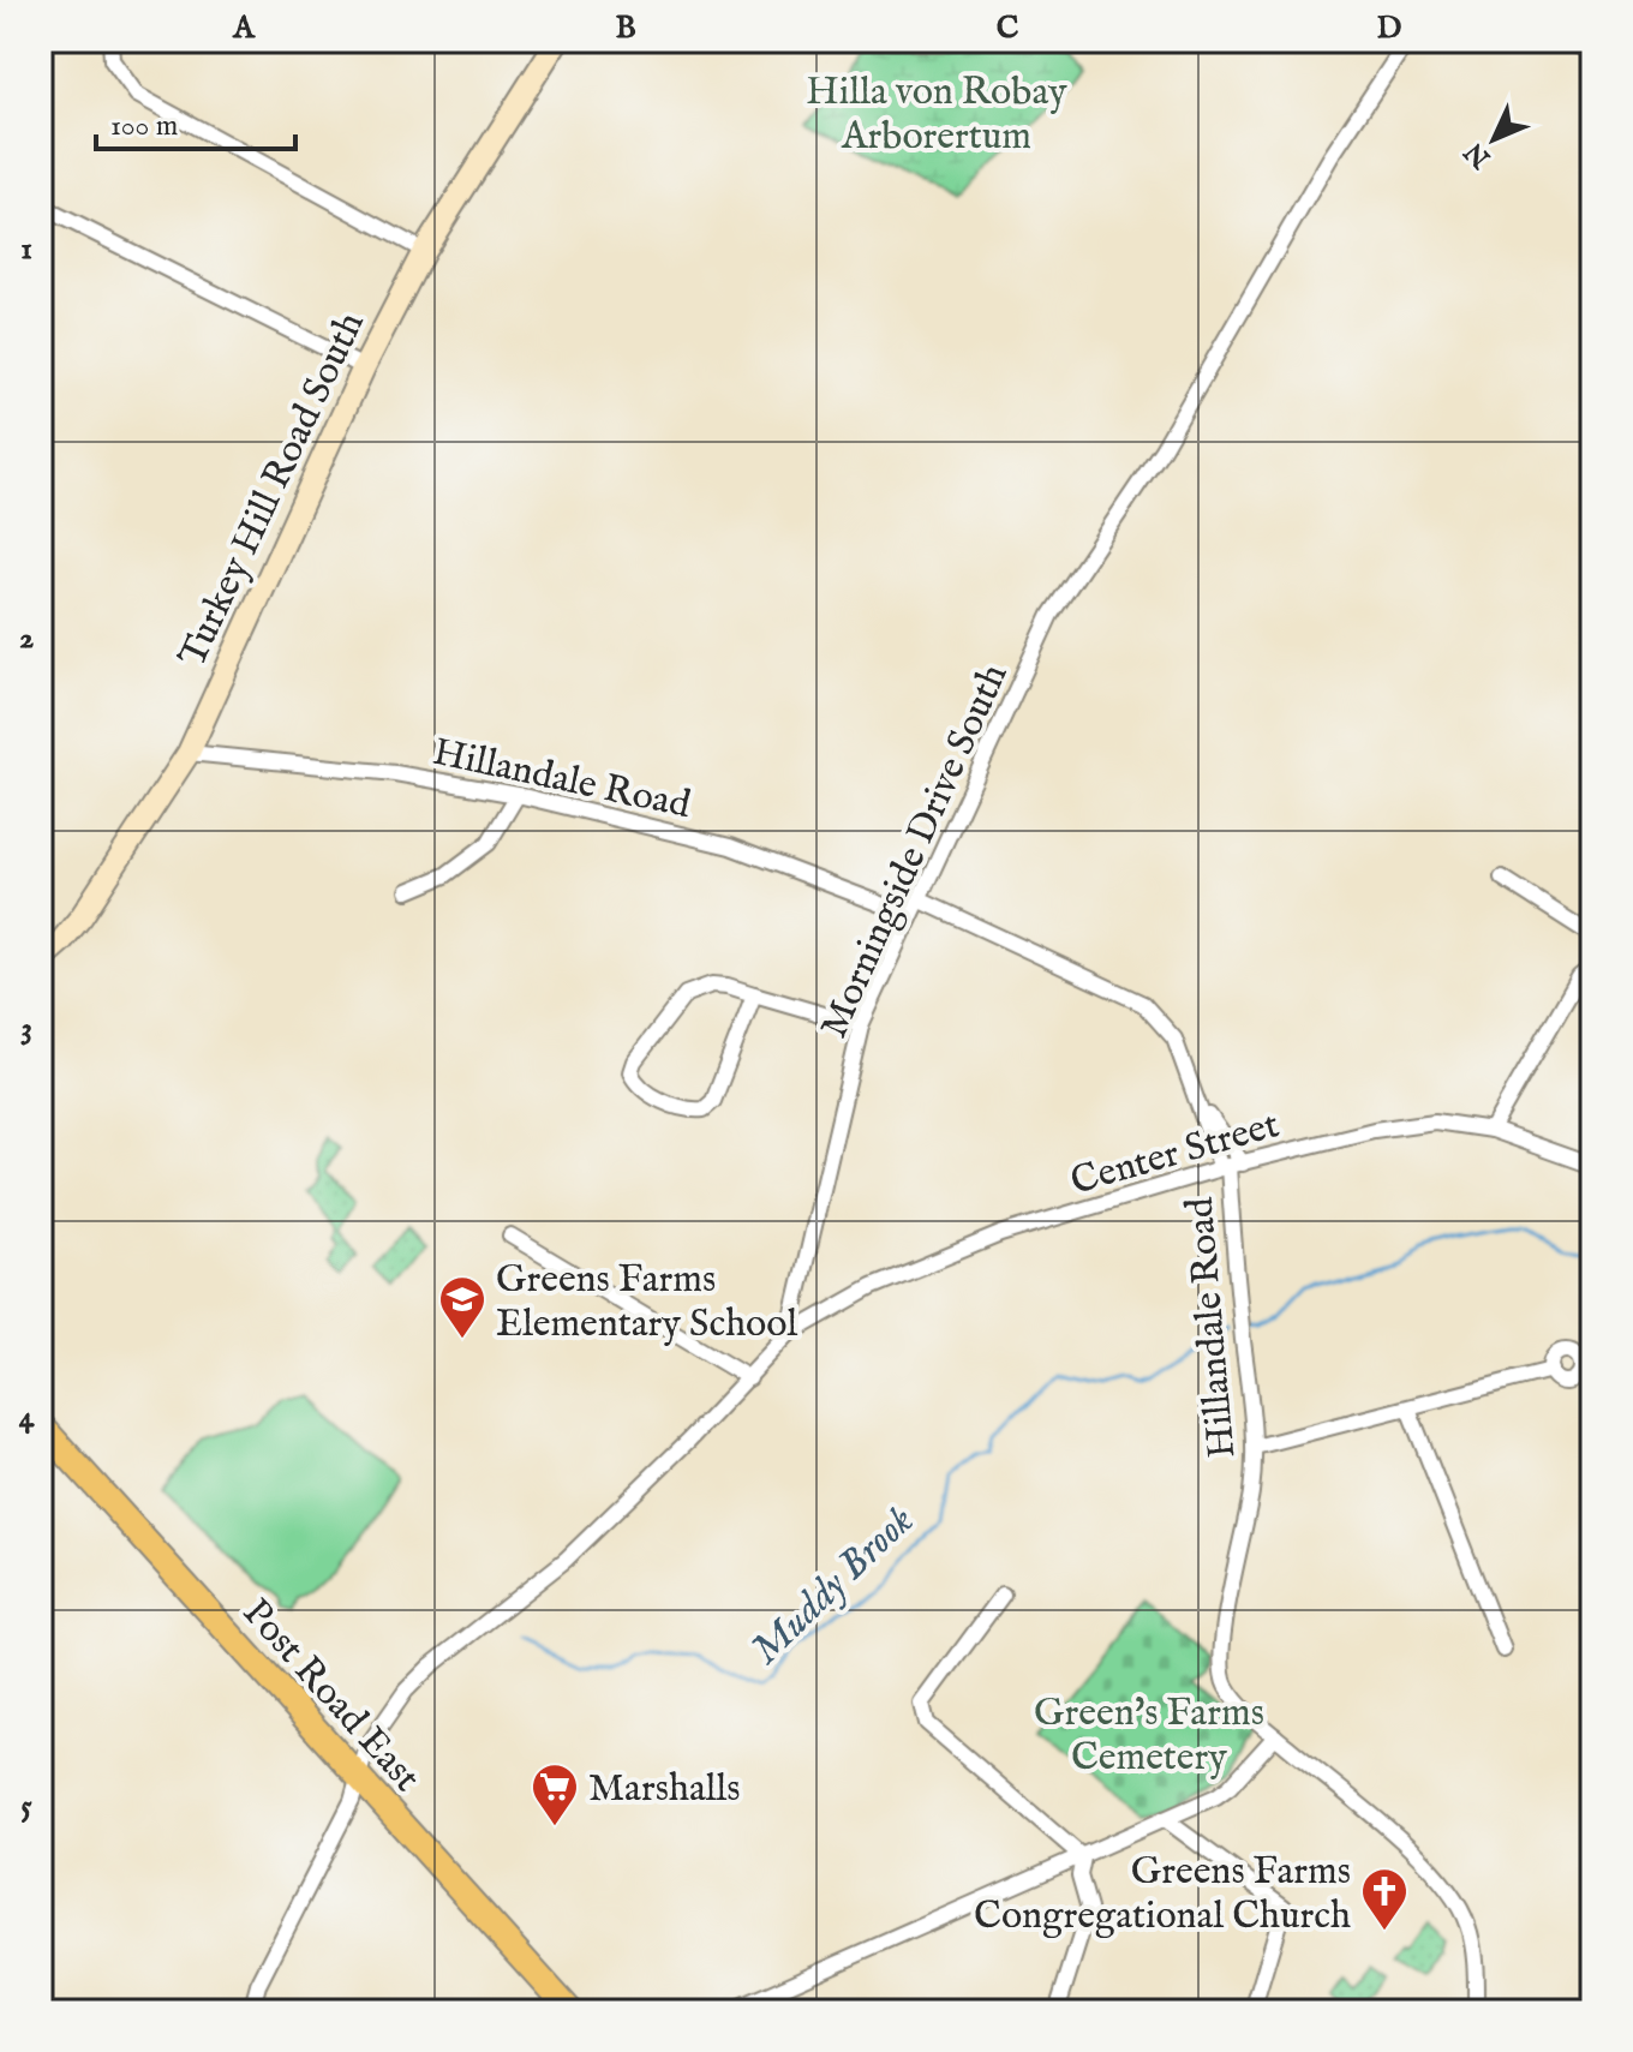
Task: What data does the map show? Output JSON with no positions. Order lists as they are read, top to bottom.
{
  "streets": {
    "main road": ["Post Road East"],
    "street": [
      "Turkey Hill Road South",
      "Hillandale Road",
      "Morningside Drive South",
      "Center Street"
    ]
  },
  "crossings": [
    ["Turkey Hill Road South", "Hillandale Road"],
    ["Hillandale Road", "Morningside Drive South"],
    ["Hillandale Road", "Center Street"],
    ["Morningside Drive South", "Center Street"],
    ["Morningside Drive South", "Post Road East"]
  ],
  "water": ["Muddy Brook"],
  "parks": ["Hilla von Robay Arborertum", "Green's Farms Cemetery"],
  "places": {
    "school or university": ["Greens Farms Elementary School"],
    "supermarket": ["Marshalls"],
    "church": ["Greens Farms Congregational Church"]
  },
  "scale_bar": "100 m",
  "north": "bottom left",
  "grid": {
    "columns": [
      "A",
      "B",
      "C",
      "D"
    ],
    "rows": [
      "1",
      "2",
      "3",
      "4",
      "5"
    ]
  }
}
